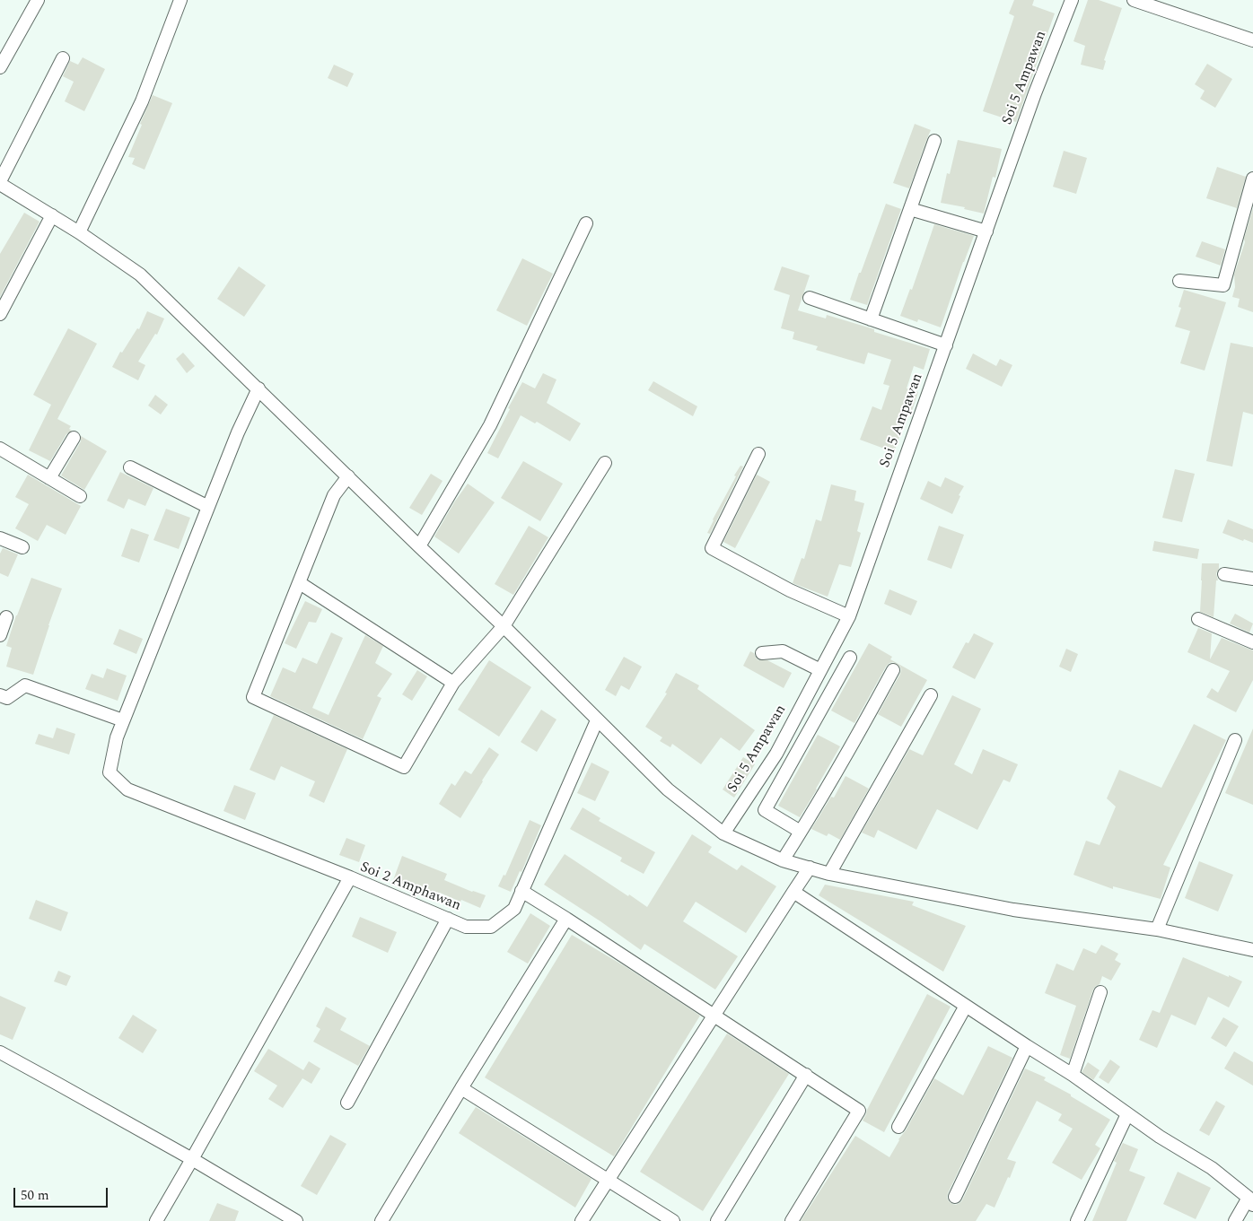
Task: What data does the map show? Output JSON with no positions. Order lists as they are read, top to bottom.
{
  "streets": {
    "street": ["Soi 5 Ampawan", "Soi 2 Amphawan"]
  },
  "scale_bar": "50 m"
}
